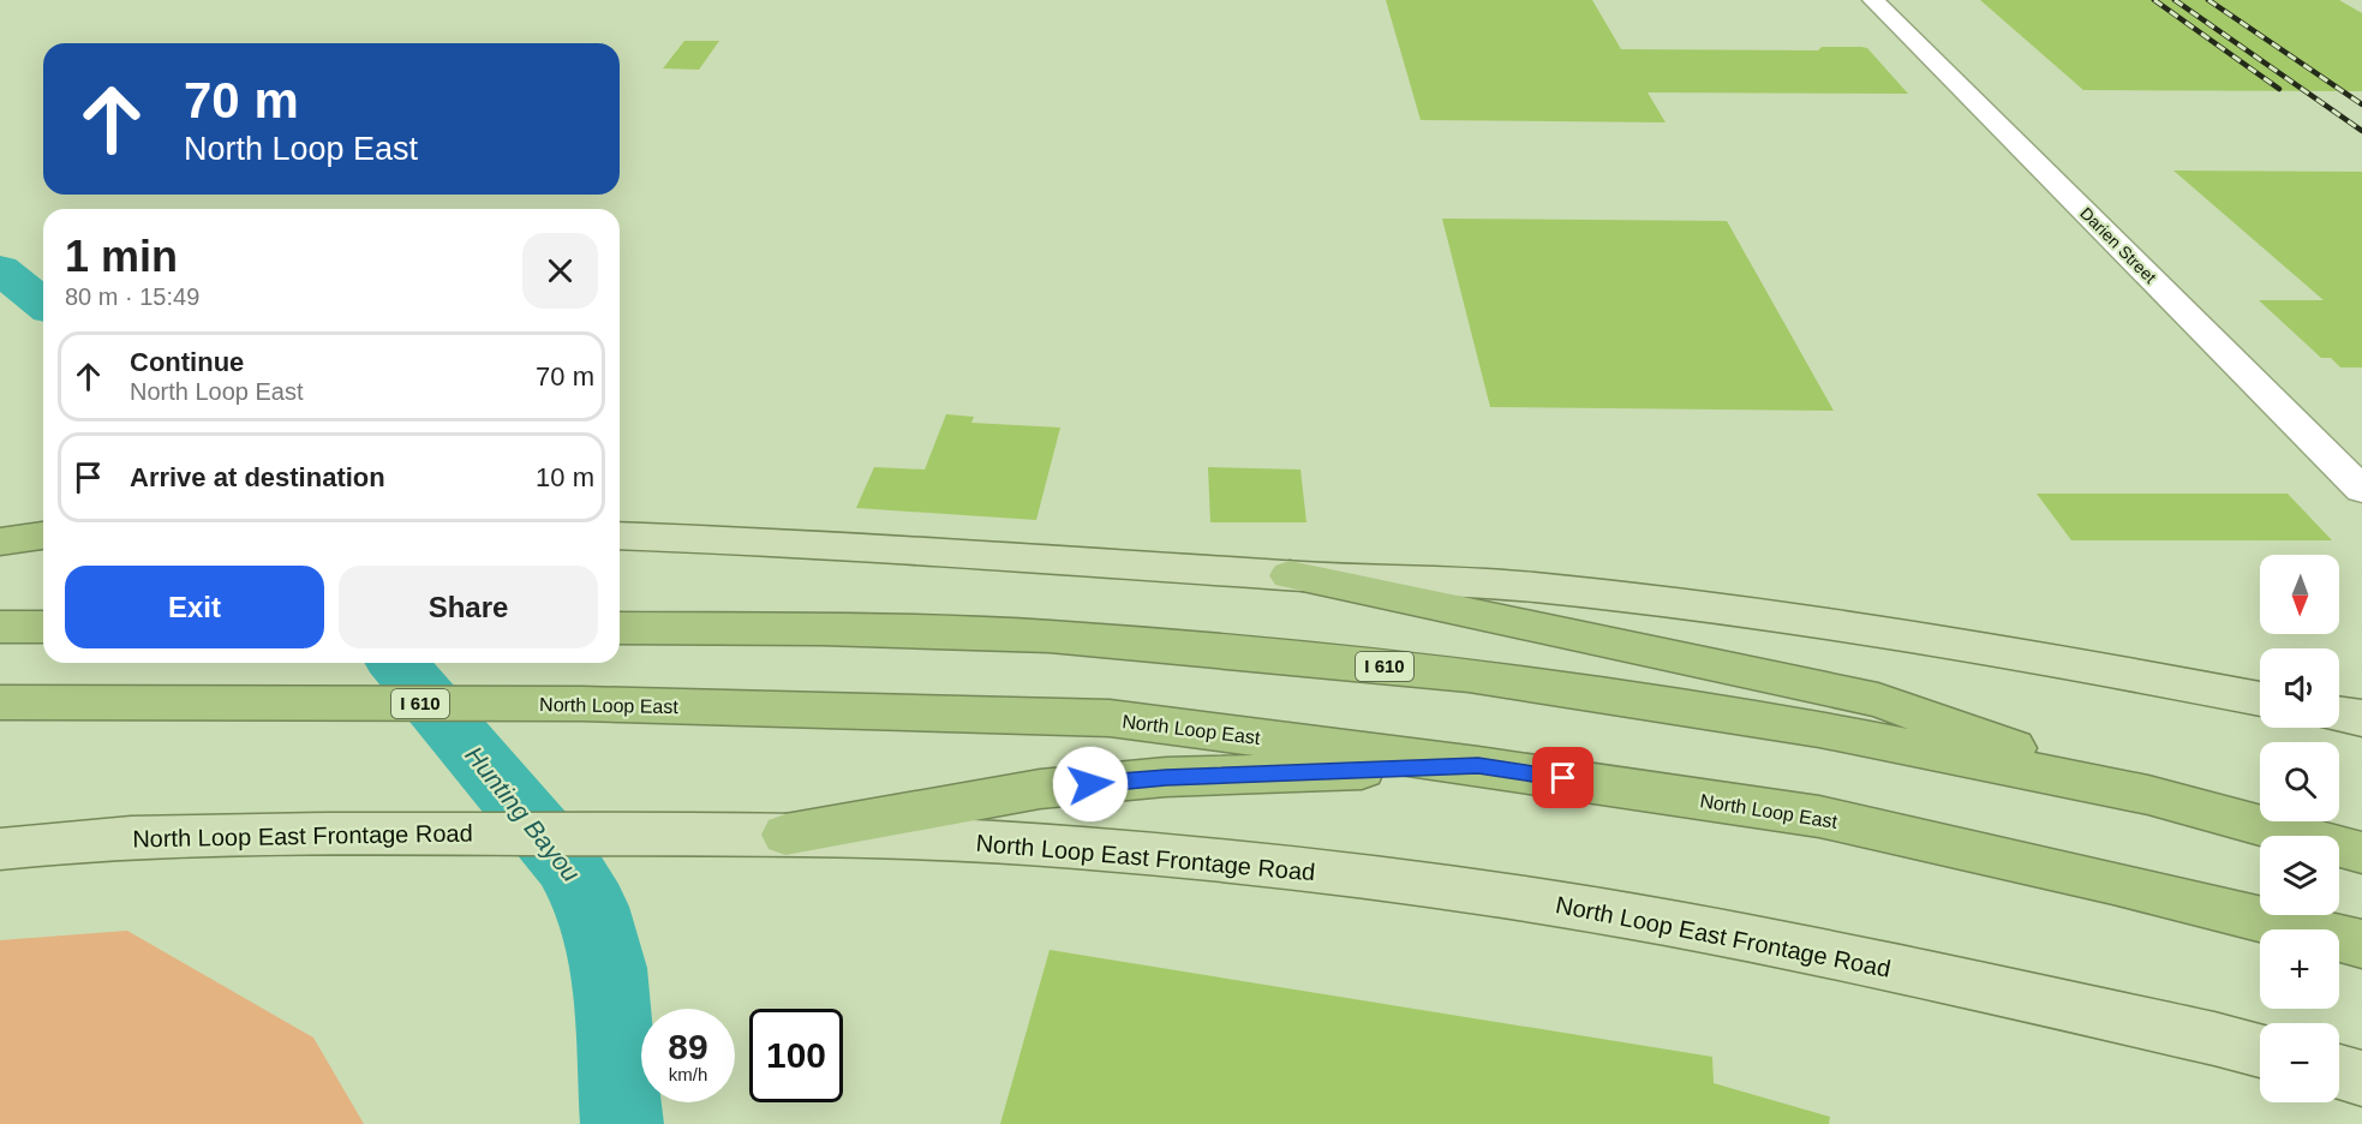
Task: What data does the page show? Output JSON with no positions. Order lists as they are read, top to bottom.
{
  "streets": {
    "highway": ["I 610", "North Loop East"],
    "main road": ["North Loop East Frontage Road"],
    "street": ["Darien Street"]
  },
  "water": ["Hunting Bayou"],
  "north": "bottom",
  "page": {
    "turn": ["70 m", "North Loop East"],
    "heading": ["1 min", "80 m · 15:49"],
    "list": [
      {
        "name": "Continue",
        "note": "North Loop East",
        "value": "70 m"
      },
      {
        "name": "Arrive at destination",
        "value": "10 m"
      }
    ],
    "buttons": ["Exit", "Share"],
    "map_buttons": ["+", "−"],
    "speed": "89 km/h",
    "limit": "100"
  }
}
